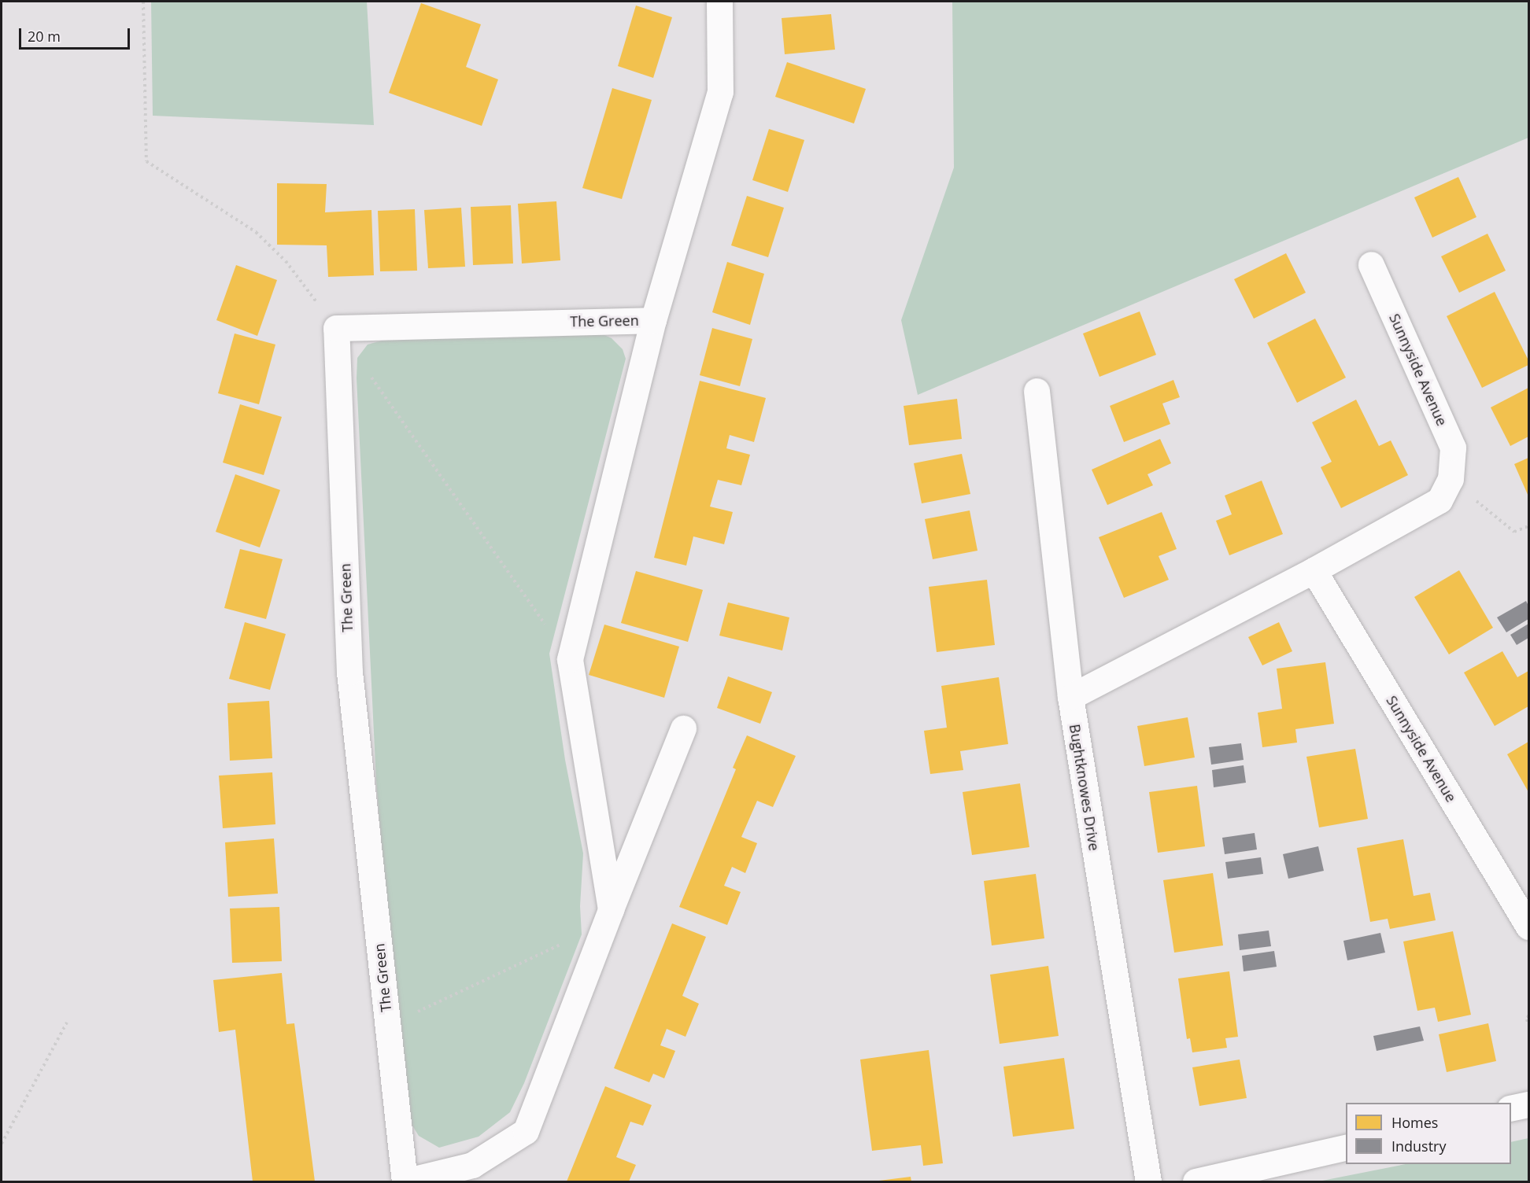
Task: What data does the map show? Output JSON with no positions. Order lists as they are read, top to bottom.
{
  "streets": {
    "street": ["The Green", "Sunnyside Avenue", "Bughtknowes Drive"]
  },
  "crossings": [
    ["Sunnyside Avenue", "Bughtknowes Drive"]
  ],
  "legend": ["Homes", "Industry"],
  "scale_bar": "20 m"
}
